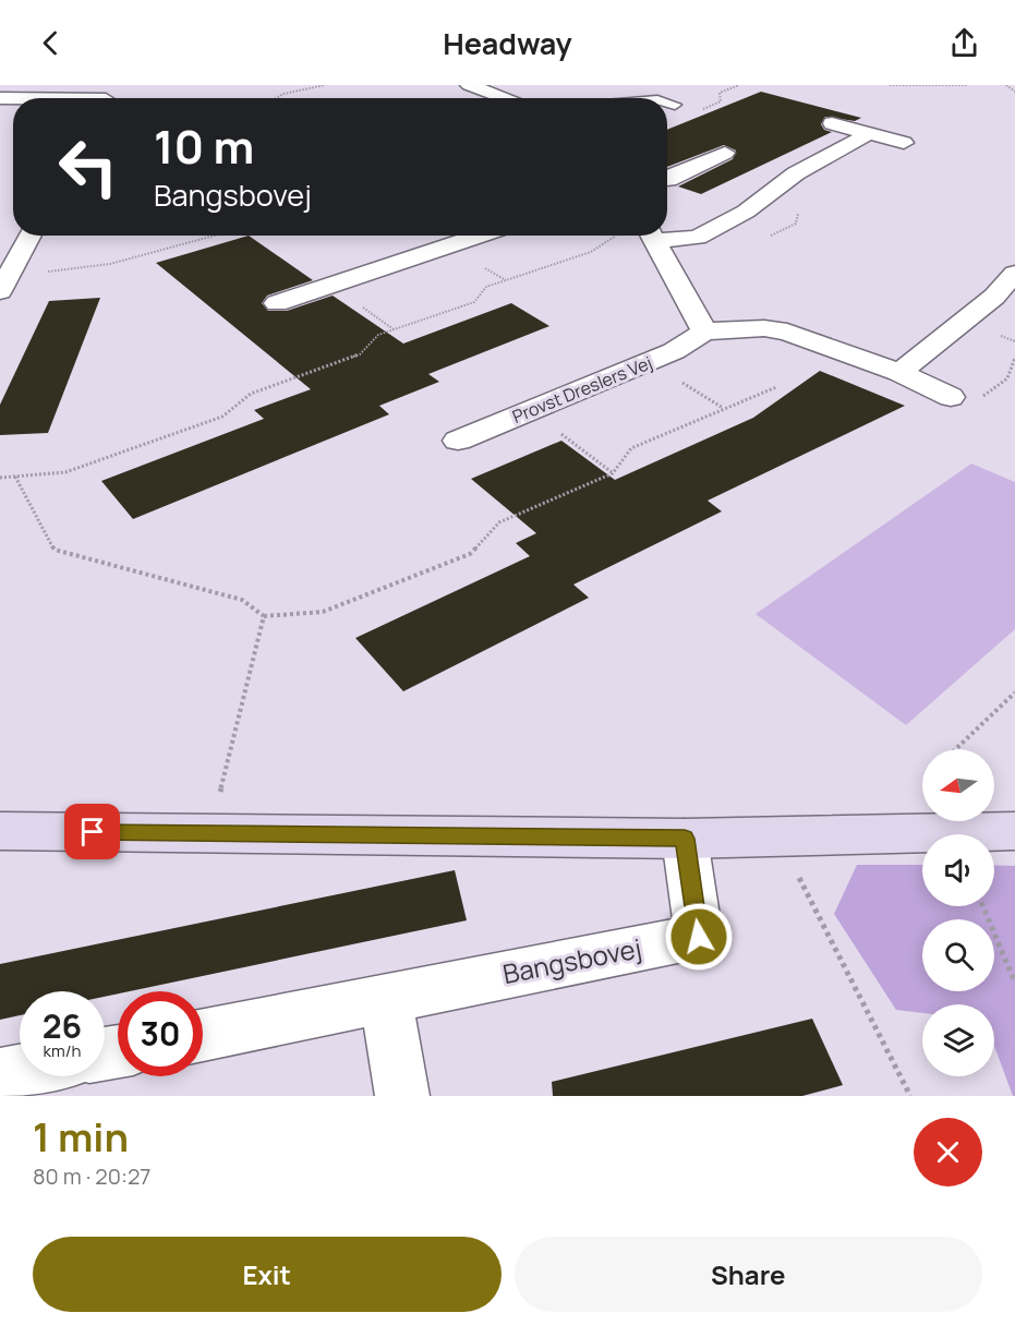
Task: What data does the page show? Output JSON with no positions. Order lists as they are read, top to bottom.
{
  "streets": {
    "street": ["Provst Dreslers Vej", "Bangsbovej"]
  },
  "north": "left",
  "page": {
    "header": "Headway",
    "turn": ["10 m", "Bangsbovej"],
    "speed": "26 km/h",
    "limit": "30",
    "heading": ["1 min", "80 m · 20:27"],
    "buttons": ["Exit", "Share"]
  }
}
